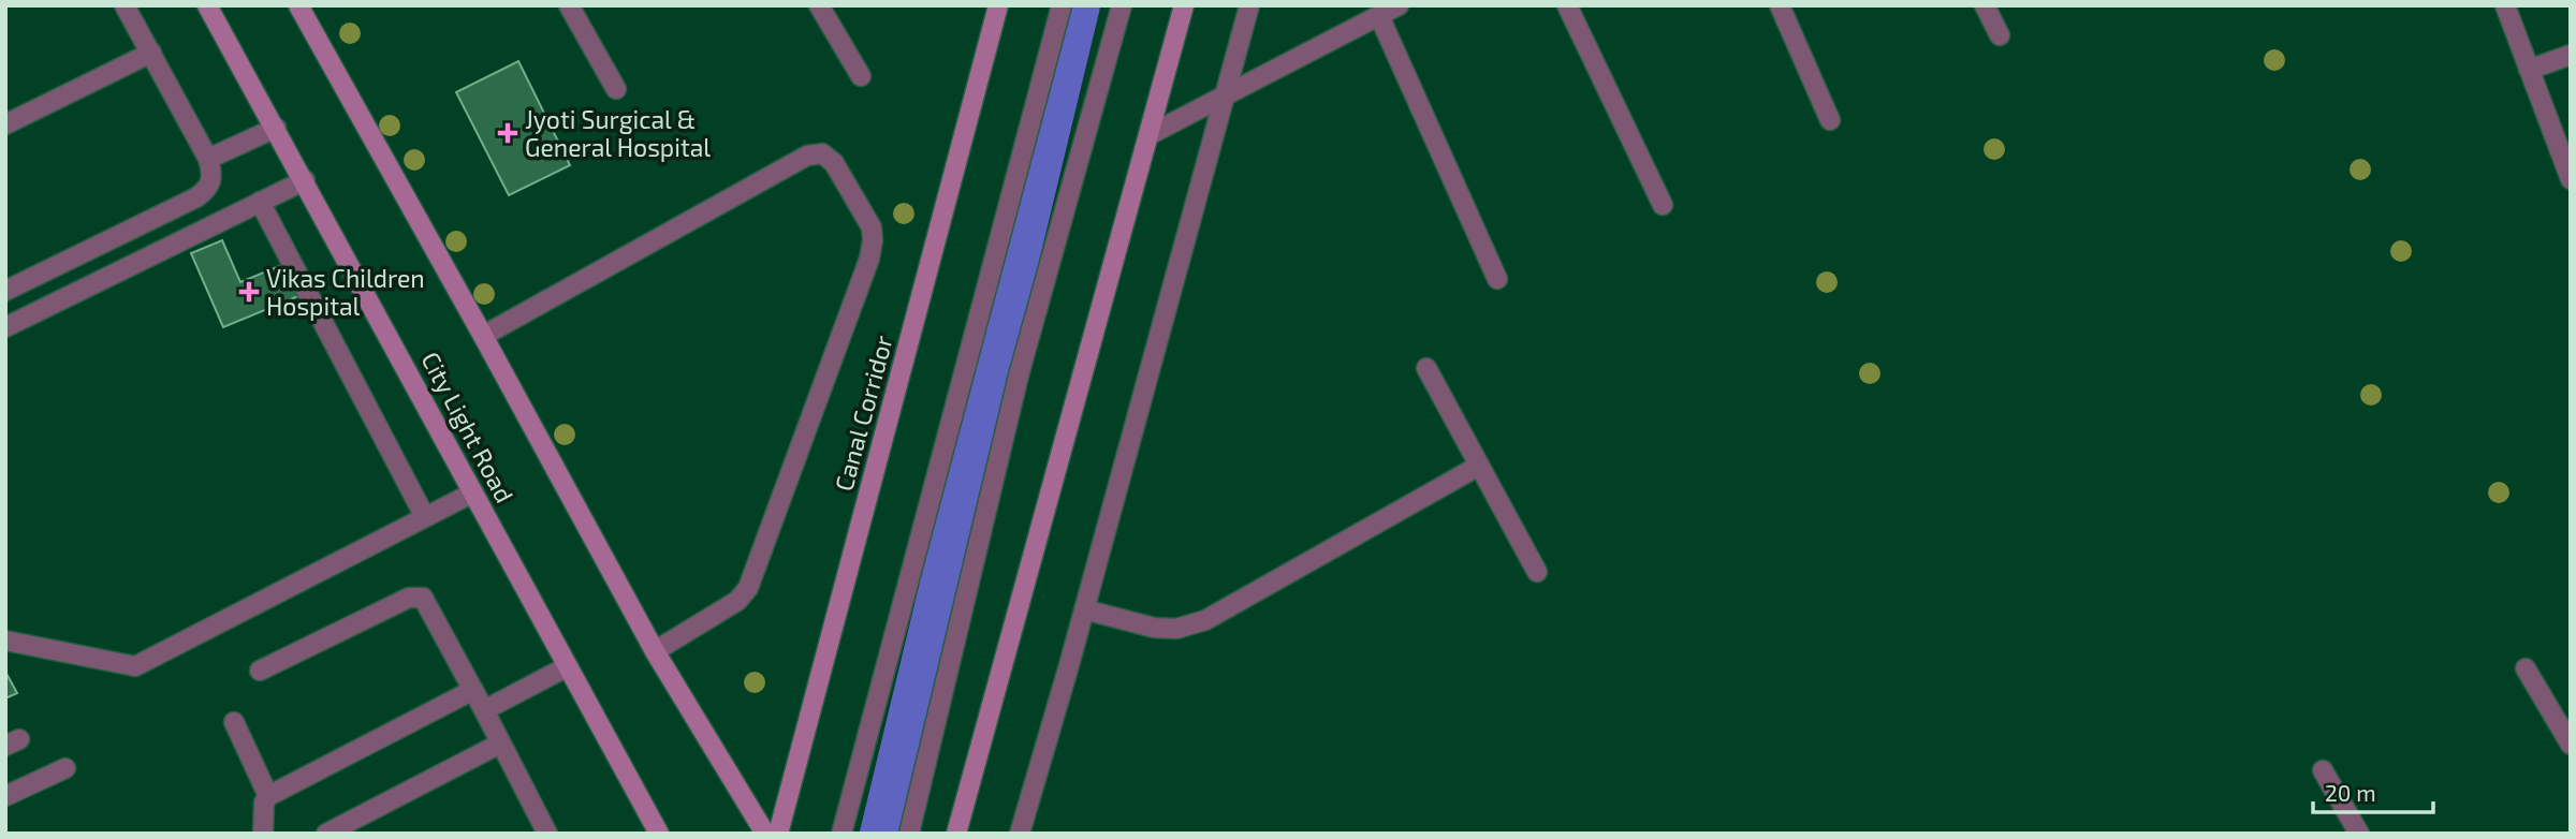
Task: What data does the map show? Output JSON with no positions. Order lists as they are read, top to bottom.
{
  "streets": {
    "main road": ["Canal Corridor", "City Light Road"]
  },
  "places": {
    "health": ["Jyoti Surgical & General Hospital", "Vikas Children Hospital"]
  },
  "scale_bar": "20 m"
}
